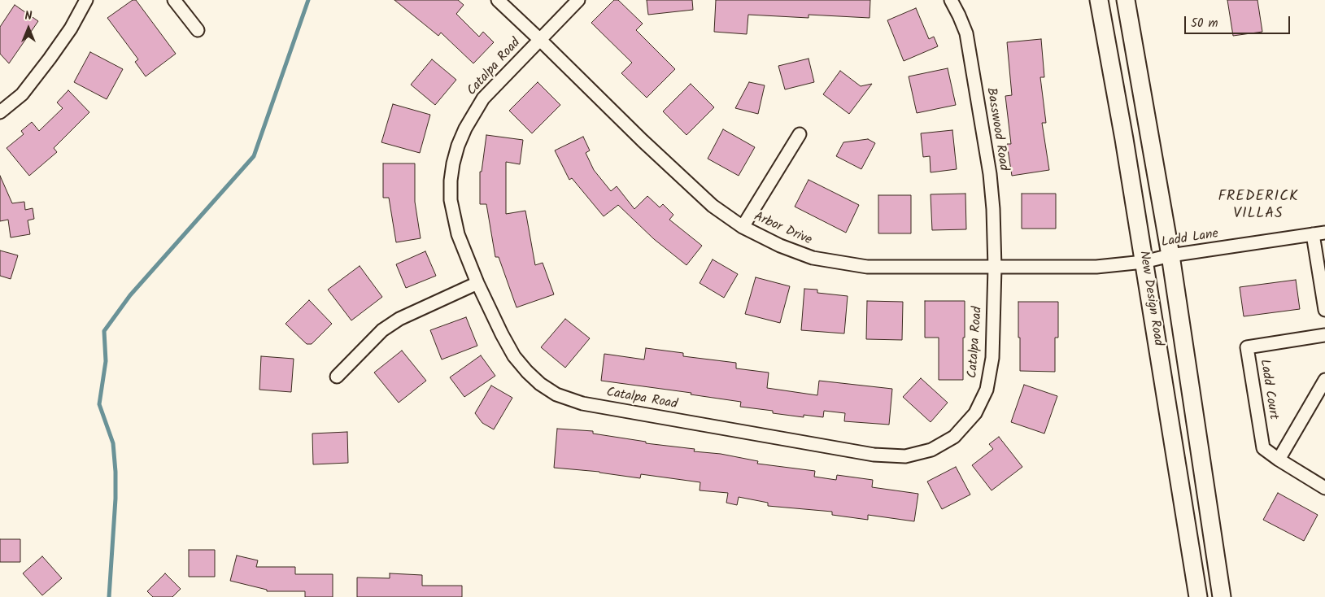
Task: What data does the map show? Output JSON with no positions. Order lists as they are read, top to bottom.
{
  "streets": {
    "main road": ["New Design Road"],
    "street": [
      "Catalpa Road",
      "Basswood Road",
      "Arbor Drive",
      "Ladd Lane",
      "Ladd Court"
    ]
  },
  "crossings": [
    ["Catalpa Road", "Basswood Road"],
    ["Catalpa Road", "Arbor Drive"],
    ["Basswood Road", "Arbor Drive"],
    ["Arbor Drive", "Ladd Lane"],
    ["Arbor Drive", "New Design Road"],
    ["Ladd Lane", "New Design Road"]
  ],
  "districts": ["FREDERICK VILLAS"],
  "scale_bar": "50 m",
  "north": "top"
}
